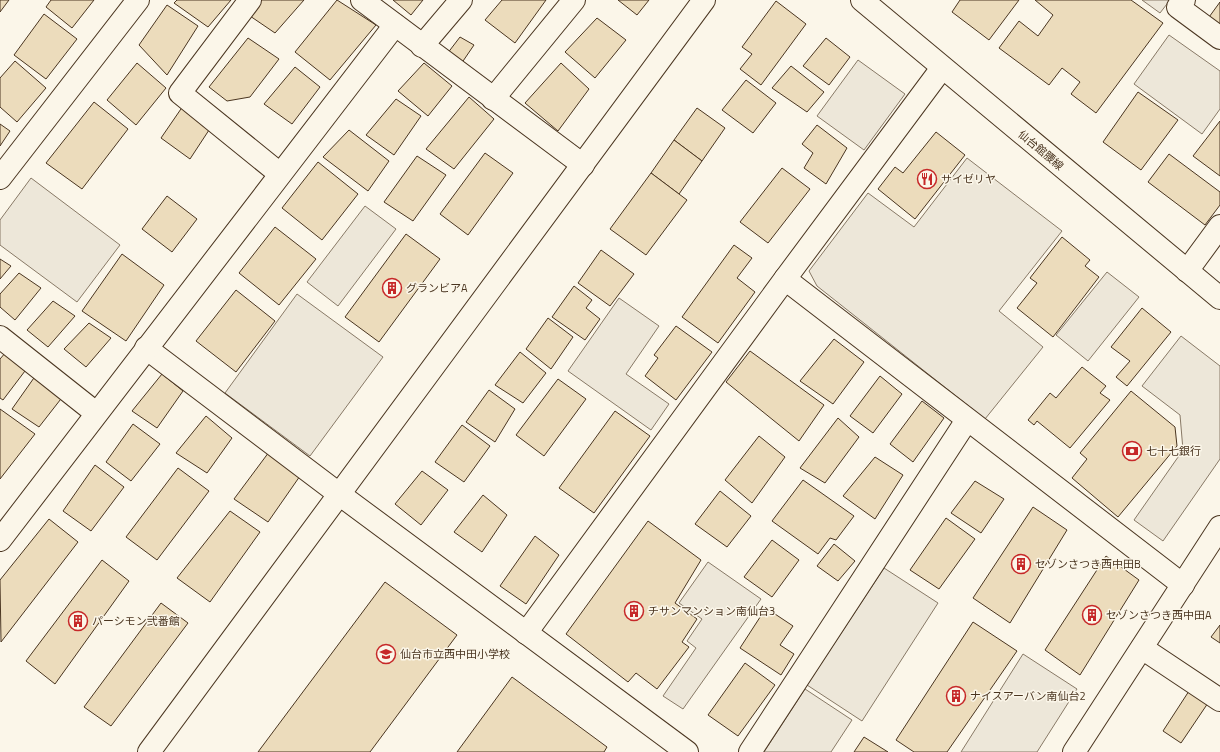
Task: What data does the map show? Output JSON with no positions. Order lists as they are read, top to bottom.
{
  "streets": {
    "street": ["仙台館腰線"]
  },
  "places": {
    "restaurant": ["サイゼリヤ"],
    "building": [
      "グランビアA",
      "セゾンさつき西中田B",
      "チサンマンション南仙台3",
      "セゾンさつき西中田A",
      "パーシモン弐番館",
      "ナイスアーバン南仙台2"
    ],
    "bank": ["七十七銀行"],
    "school or university": ["仙台市立西中田小学校"]
  }
}
